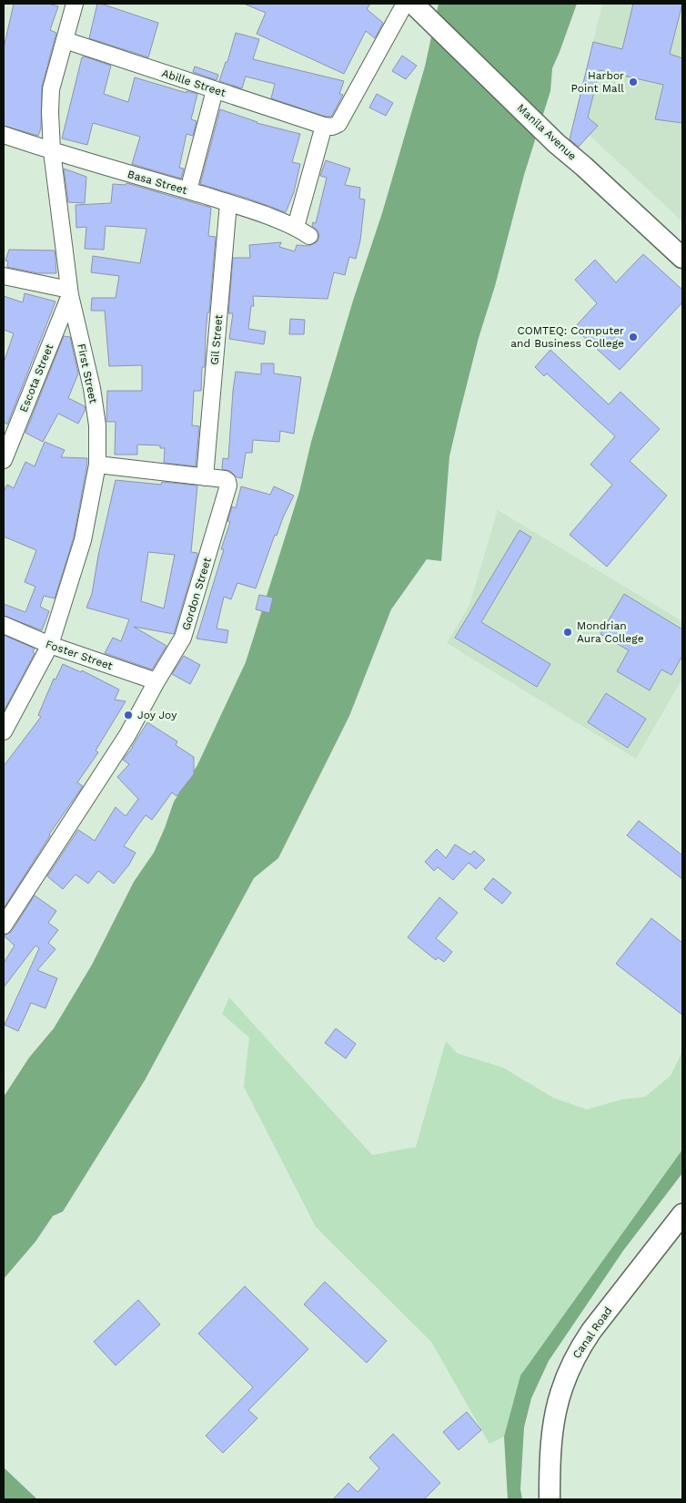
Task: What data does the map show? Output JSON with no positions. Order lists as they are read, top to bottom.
{
  "streets": {
    "main road": ["Manila Avenue", "Canal Road"],
    "street": [
      "Abille Street",
      "Basa Street",
      "Gil Street",
      "First Street",
      "Escota Street",
      "Gordon Street",
      "Foster Street"
    ]
  },
  "crossings": [
    ["Abille Street", "First Street"],
    ["Basa Street", "Gil Street"],
    ["Basa Street", "First Street"],
    ["Gil Street", "Gordon Street"],
    ["First Street", "Escota Street"],
    ["First Street", "Gordon Street"],
    ["First Street", "Foster Street"],
    ["Gordon Street", "Foster Street"]
  ],
  "places": [
    "Harbor Point Mall",
    "COMTEQ: Computer and Business College",
    "Mondrian Aura College",
    "Joy Joy"
  ]
}
